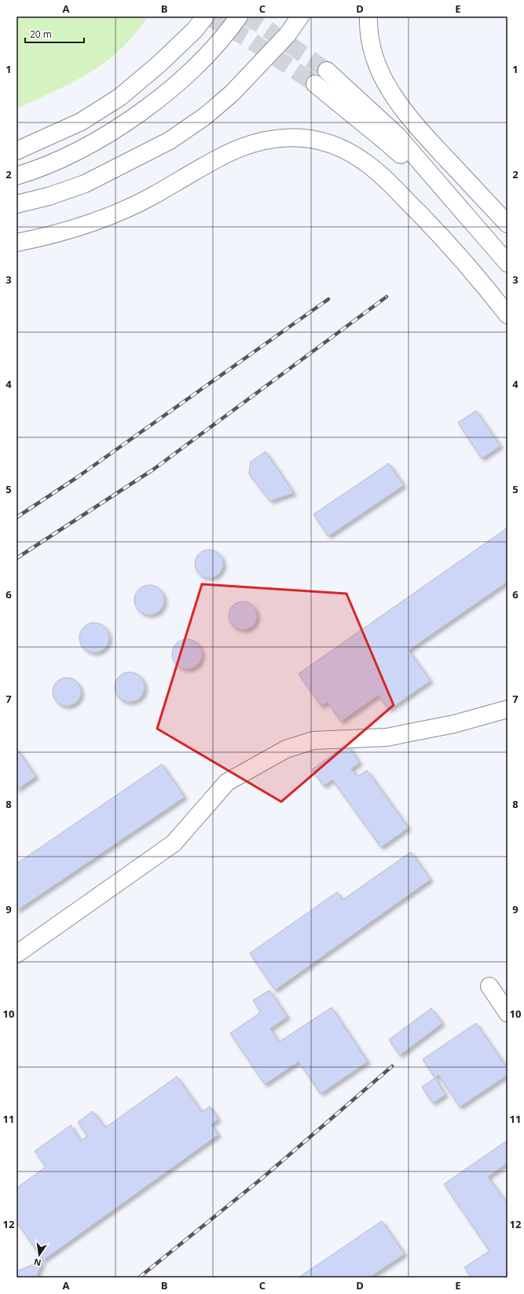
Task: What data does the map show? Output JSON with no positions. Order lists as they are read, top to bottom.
{
  "scale_bar": "20 m",
  "north": "bottom",
  "grid": {
    "columns": [
      "A",
      "B",
      "C",
      "D",
      "E"
    ],
    "rows": [
      "1",
      "2",
      "3",
      "4",
      "5",
      "6",
      "7",
      "8",
      "9",
      "10",
      "11",
      "12"
    ]
  }
}
